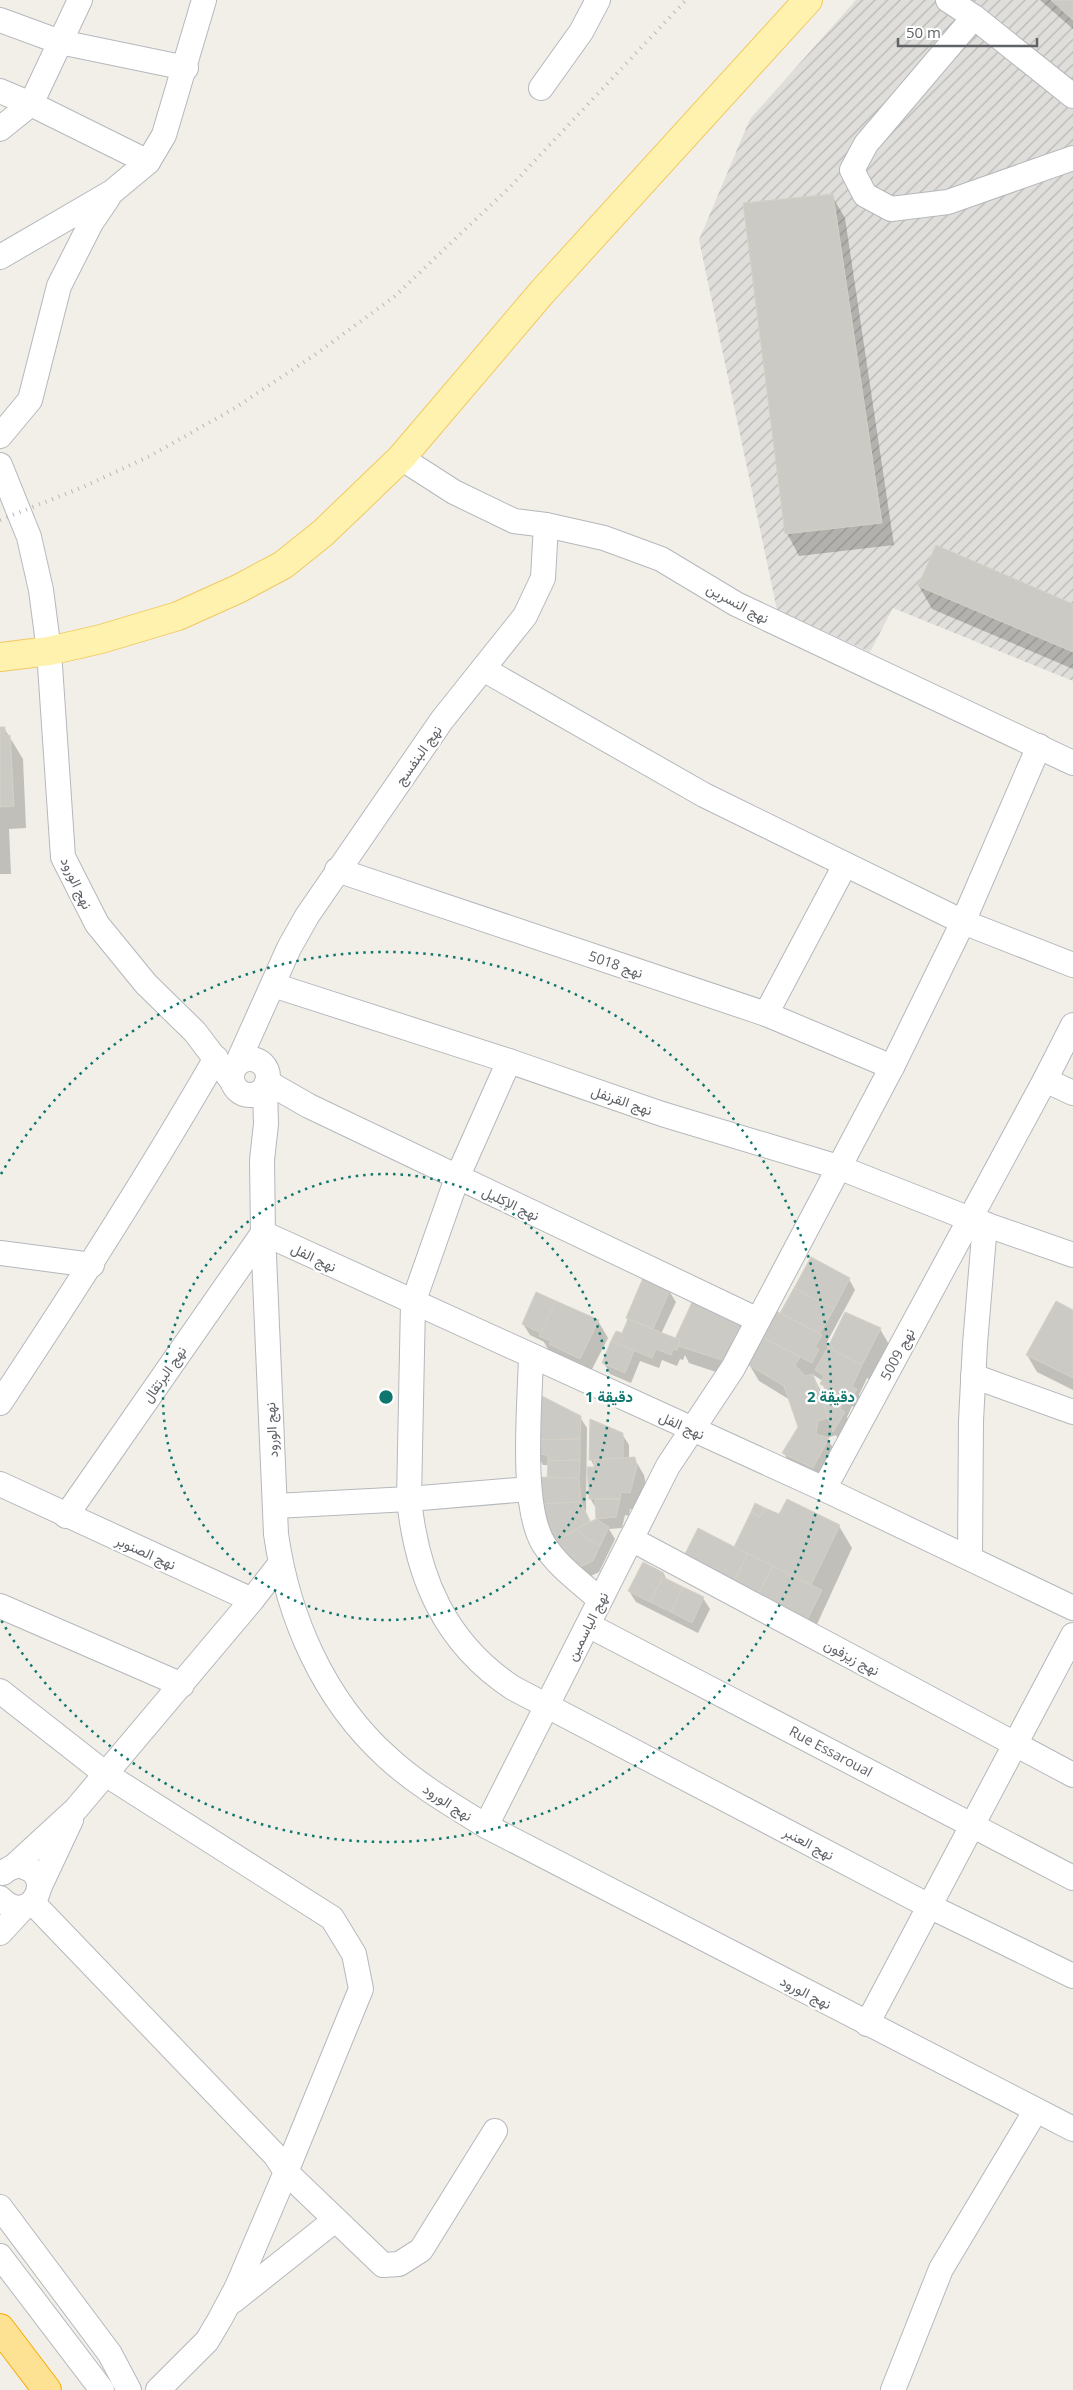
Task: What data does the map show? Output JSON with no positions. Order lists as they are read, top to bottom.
{
  "streets": {
    "street": [
      "نهج النسرين",
      "نهج البنفسج",
      "نهج الورود",
      "نهج 5018",
      "نهج القرنفل",
      "نهج الإكليل",
      "نهج الفل",
      "نهج 5009",
      "نهج البرتقال",
      "نهج الصنوبر",
      "نهج الياسمين",
      "نهج زيزفون",
      "Rue Essaroual",
      "نهج العنبر"
    ]
  },
  "crossings": [
    ["نهج النسرين", "نهج البنفسج"],
    ["نهج النسرين", "نهج الياسمين"],
    ["نهج البنفسج", "نهج الورود"],
    ["نهج البنفسج", "نهج 5018"],
    ["نهج البنفسج", "نهج القرنفل"],
    ["نهج البنفسج", "نهج الإكليل"],
    ["نهج الورود", "نهج الإكليل"],
    ["نهج الورود", "نهج الفل"],
    ["نهج الورود", "نهج البرتقال"],
    ["نهج الورود", "نهج الياسمين"],
    ["نهج 5018", "نهج الياسمين"],
    ["نهج القرنفل", "نهج 5009"],
    ["نهج القرنفل", "نهج الياسمين"],
    ["نهج القرنفل", "نهج العنبر"],
    ["نهج الإكليل", "نهج الياسمين"],
    ["نهج الإكليل", "نهج العنبر"],
    ["نهج الفل", "نهج 5009"],
    ["نهج الفل", "نهج البرتقال"],
    ["نهج الفل", "نهج الياسمين"],
    ["نهج الفل", "نهج العنبر"],
    ["نهج البرتقال", "نهج الصنوبر"],
    ["نهج الياسمين", "نهج زيزفون"],
    ["نهج الياسمين", "Rue Essaroual"],
    ["نهج الياسمين", "نهج العنبر"]
  ],
  "scale_bar": "50 m",
  "rings": ["1 دقيقة", "2 دقيقة"]
}
